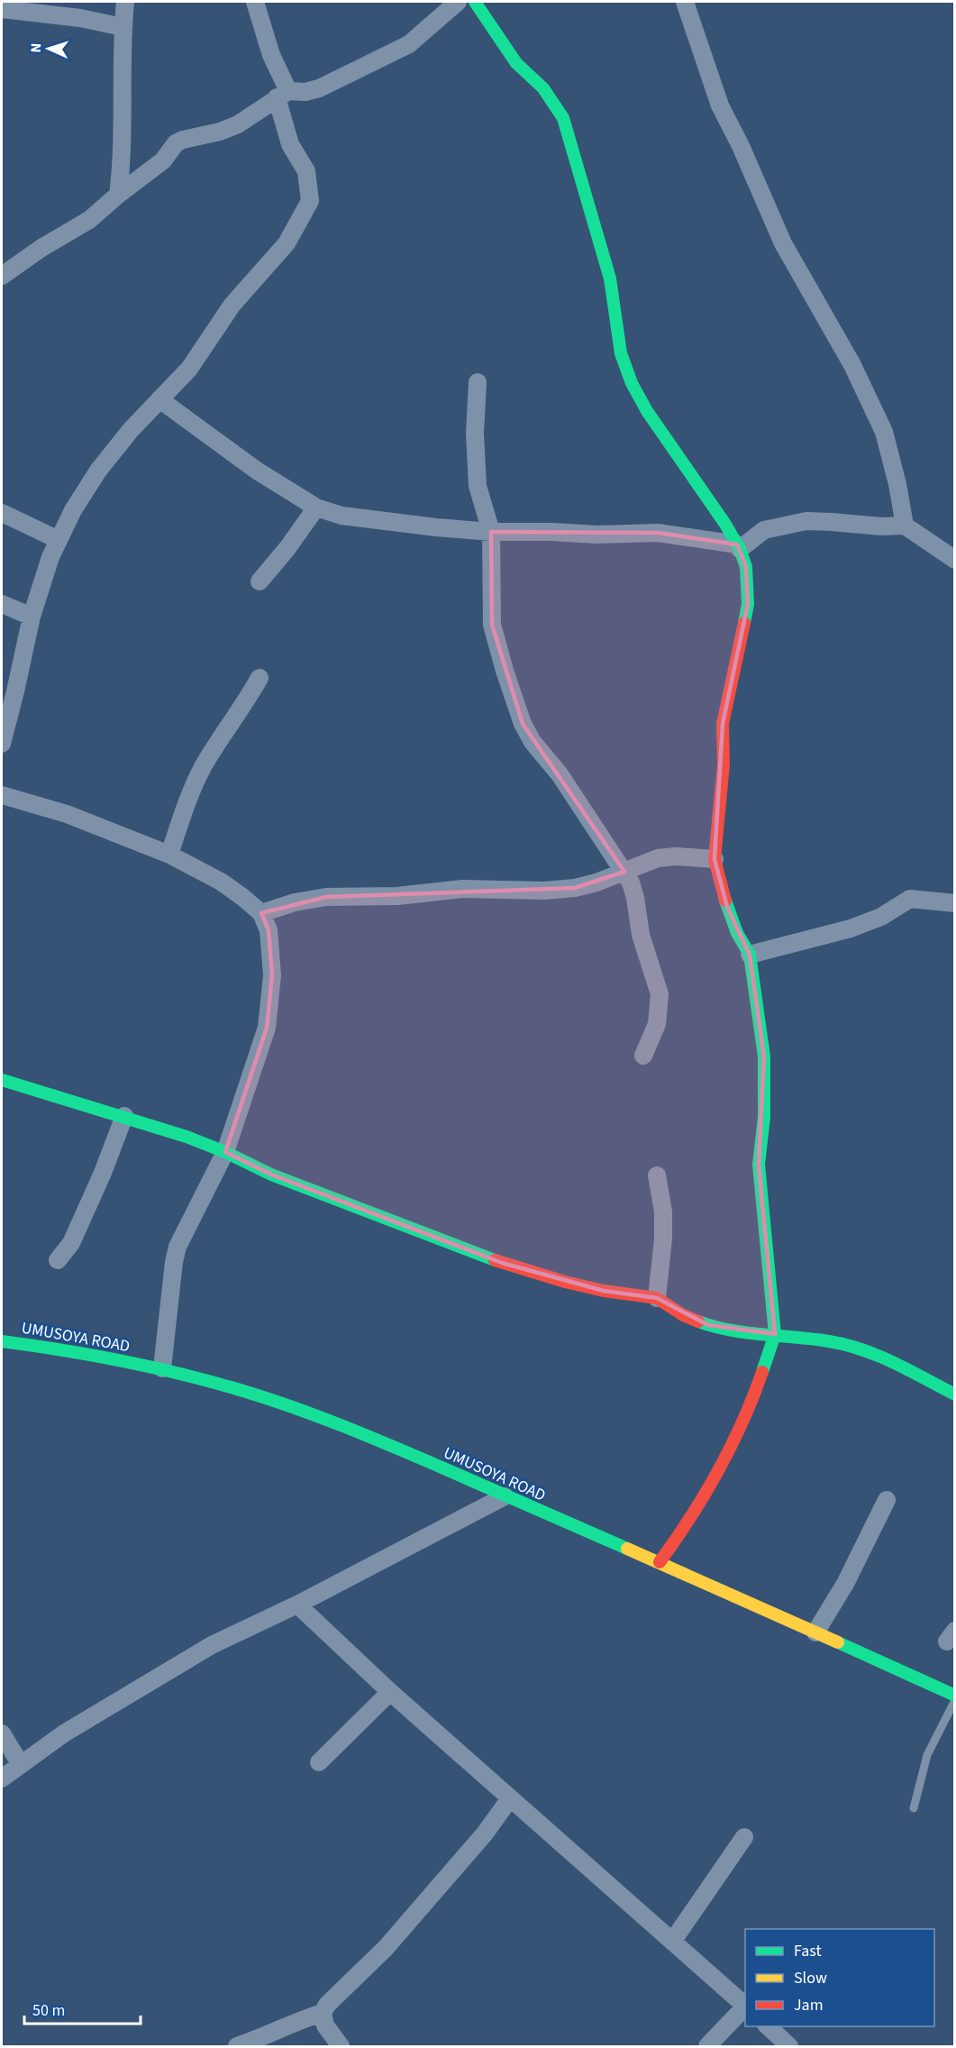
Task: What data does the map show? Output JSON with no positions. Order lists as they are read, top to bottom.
{
  "streets": {
    "street": ["UMUSOYA ROAD"]
  },
  "legend": ["Fast", "Slow", "Jam"],
  "scale_bar": "50 m",
  "north": "left"
}
